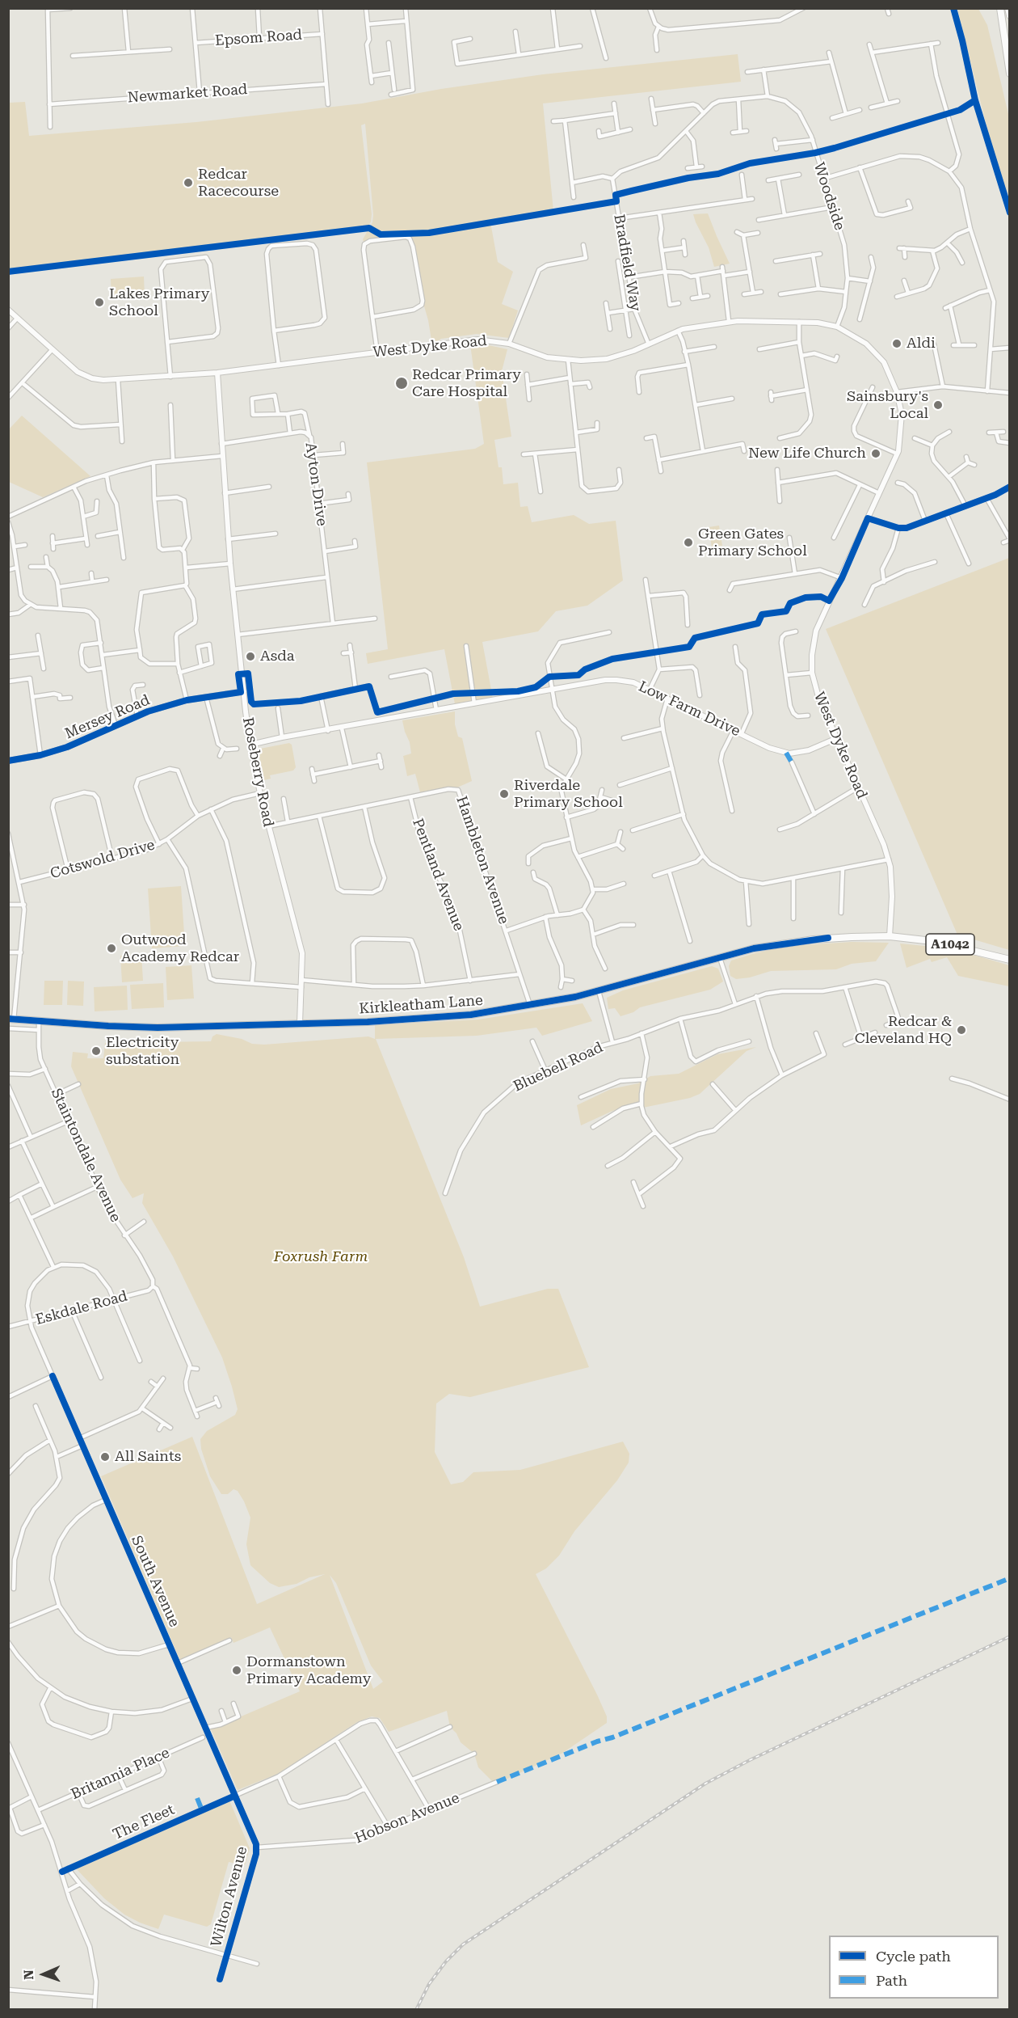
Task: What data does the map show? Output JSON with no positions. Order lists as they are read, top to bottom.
{
  "streets": {
    "main road": ["A1042", "Kirkleatham Lane"],
    "street": [
      "Epsom Road",
      "Newmarket Road",
      "Woodside",
      "Bradfield Way",
      "West Dyke Road",
      "Ayton Drive",
      "Low Farm Drive",
      "Mersey Road",
      "Roseberry Road",
      "Cotswold Drive",
      "Hambleton Avenue",
      "Pentland Avenue",
      "Bluebell Road",
      "Staintondale Avenue",
      "Eskdale Road",
      "South Avenue",
      "Britannia Place",
      "Hobson Avenue",
      "The Fleet",
      "Wilton Avenue"
    ]
  },
  "crossings": [
    ["Woodside", "Bradfield Way"],
    ["Woodside", "West Dyke Road"],
    ["Bradfield Way", "West Dyke Road"],
    ["West Dyke Road", "Low Farm Drive"],
    ["West Dyke Road", "Roseberry Road"],
    ["West Dyke Road", "Kirkleatham Lane"],
    ["Ayton Drive", "Roseberry Road"],
    ["Low Farm Drive", "Roseberry Road"],
    ["Mersey Road", "Roseberry Road"],
    ["Roseberry Road", "Cotswold Drive"],
    ["Roseberry Road", "Hambleton Avenue"],
    ["Roseberry Road", "Kirkleatham Lane"],
    ["Hambleton Avenue", "Pentland Avenue"],
    ["Hambleton Avenue", "Kirkleatham Lane"],
    ["Kirkleatham Lane", "Staintondale Avenue"],
    ["Staintondale Avenue", "Eskdale Road"],
    ["Eskdale Road", "South Avenue"],
    ["South Avenue", "The Fleet"],
    ["South Avenue", "Wilton Avenue"],
    ["Hobson Avenue", "Wilton Avenue"],
    ["The Fleet", "Wilton Avenue"]
  ],
  "parks": ["Foxrush Farm"],
  "places": [
    "Redcar Racecourse",
    "Lakes Primary School",
    "Aldi",
    "Redcar Primary Care Hospital",
    "Sainsbury's Local",
    "New Life Church",
    "Green Gates Primary School",
    "Asda",
    "Riverdale Primary School",
    "Outwood Academy Redcar",
    "Redcar & Cleveland HQ",
    "Electricity substation",
    "All Saints",
    "Dormanstown Primary Academy"
  ],
  "legend": ["Cycle path", "Path"],
  "north": "left"
}
